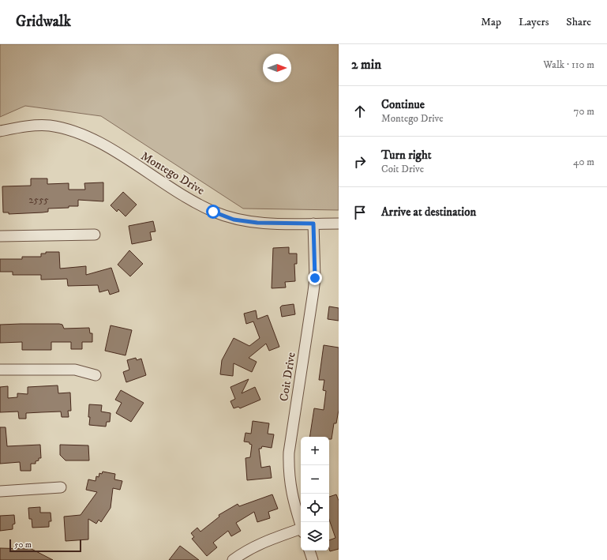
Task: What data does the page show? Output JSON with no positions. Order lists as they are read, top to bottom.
{
  "streets": {
    "street": ["Montego Drive", "Coit Drive"]
  },
  "crossings": [
    ["Montego Drive", "Coit Drive"]
  ],
  "house_numbers": ["2555"],
  "scale_bar": "50 m",
  "north": "right",
  "page": {
    "header": "Gridwalk",
    "nav": ["Map", "Layers", "Share"],
    "heading": ["2 min", "Walk · 110 m"],
    "list": [
      ["Continue", "Montego Drive", "70 m"],
      ["Turn right", "Coit Drive", "40 m"],
      "Arrive at destination"
    ],
    "map_buttons": ["+", "−"],
    "scale": "50 m"
  }
}
